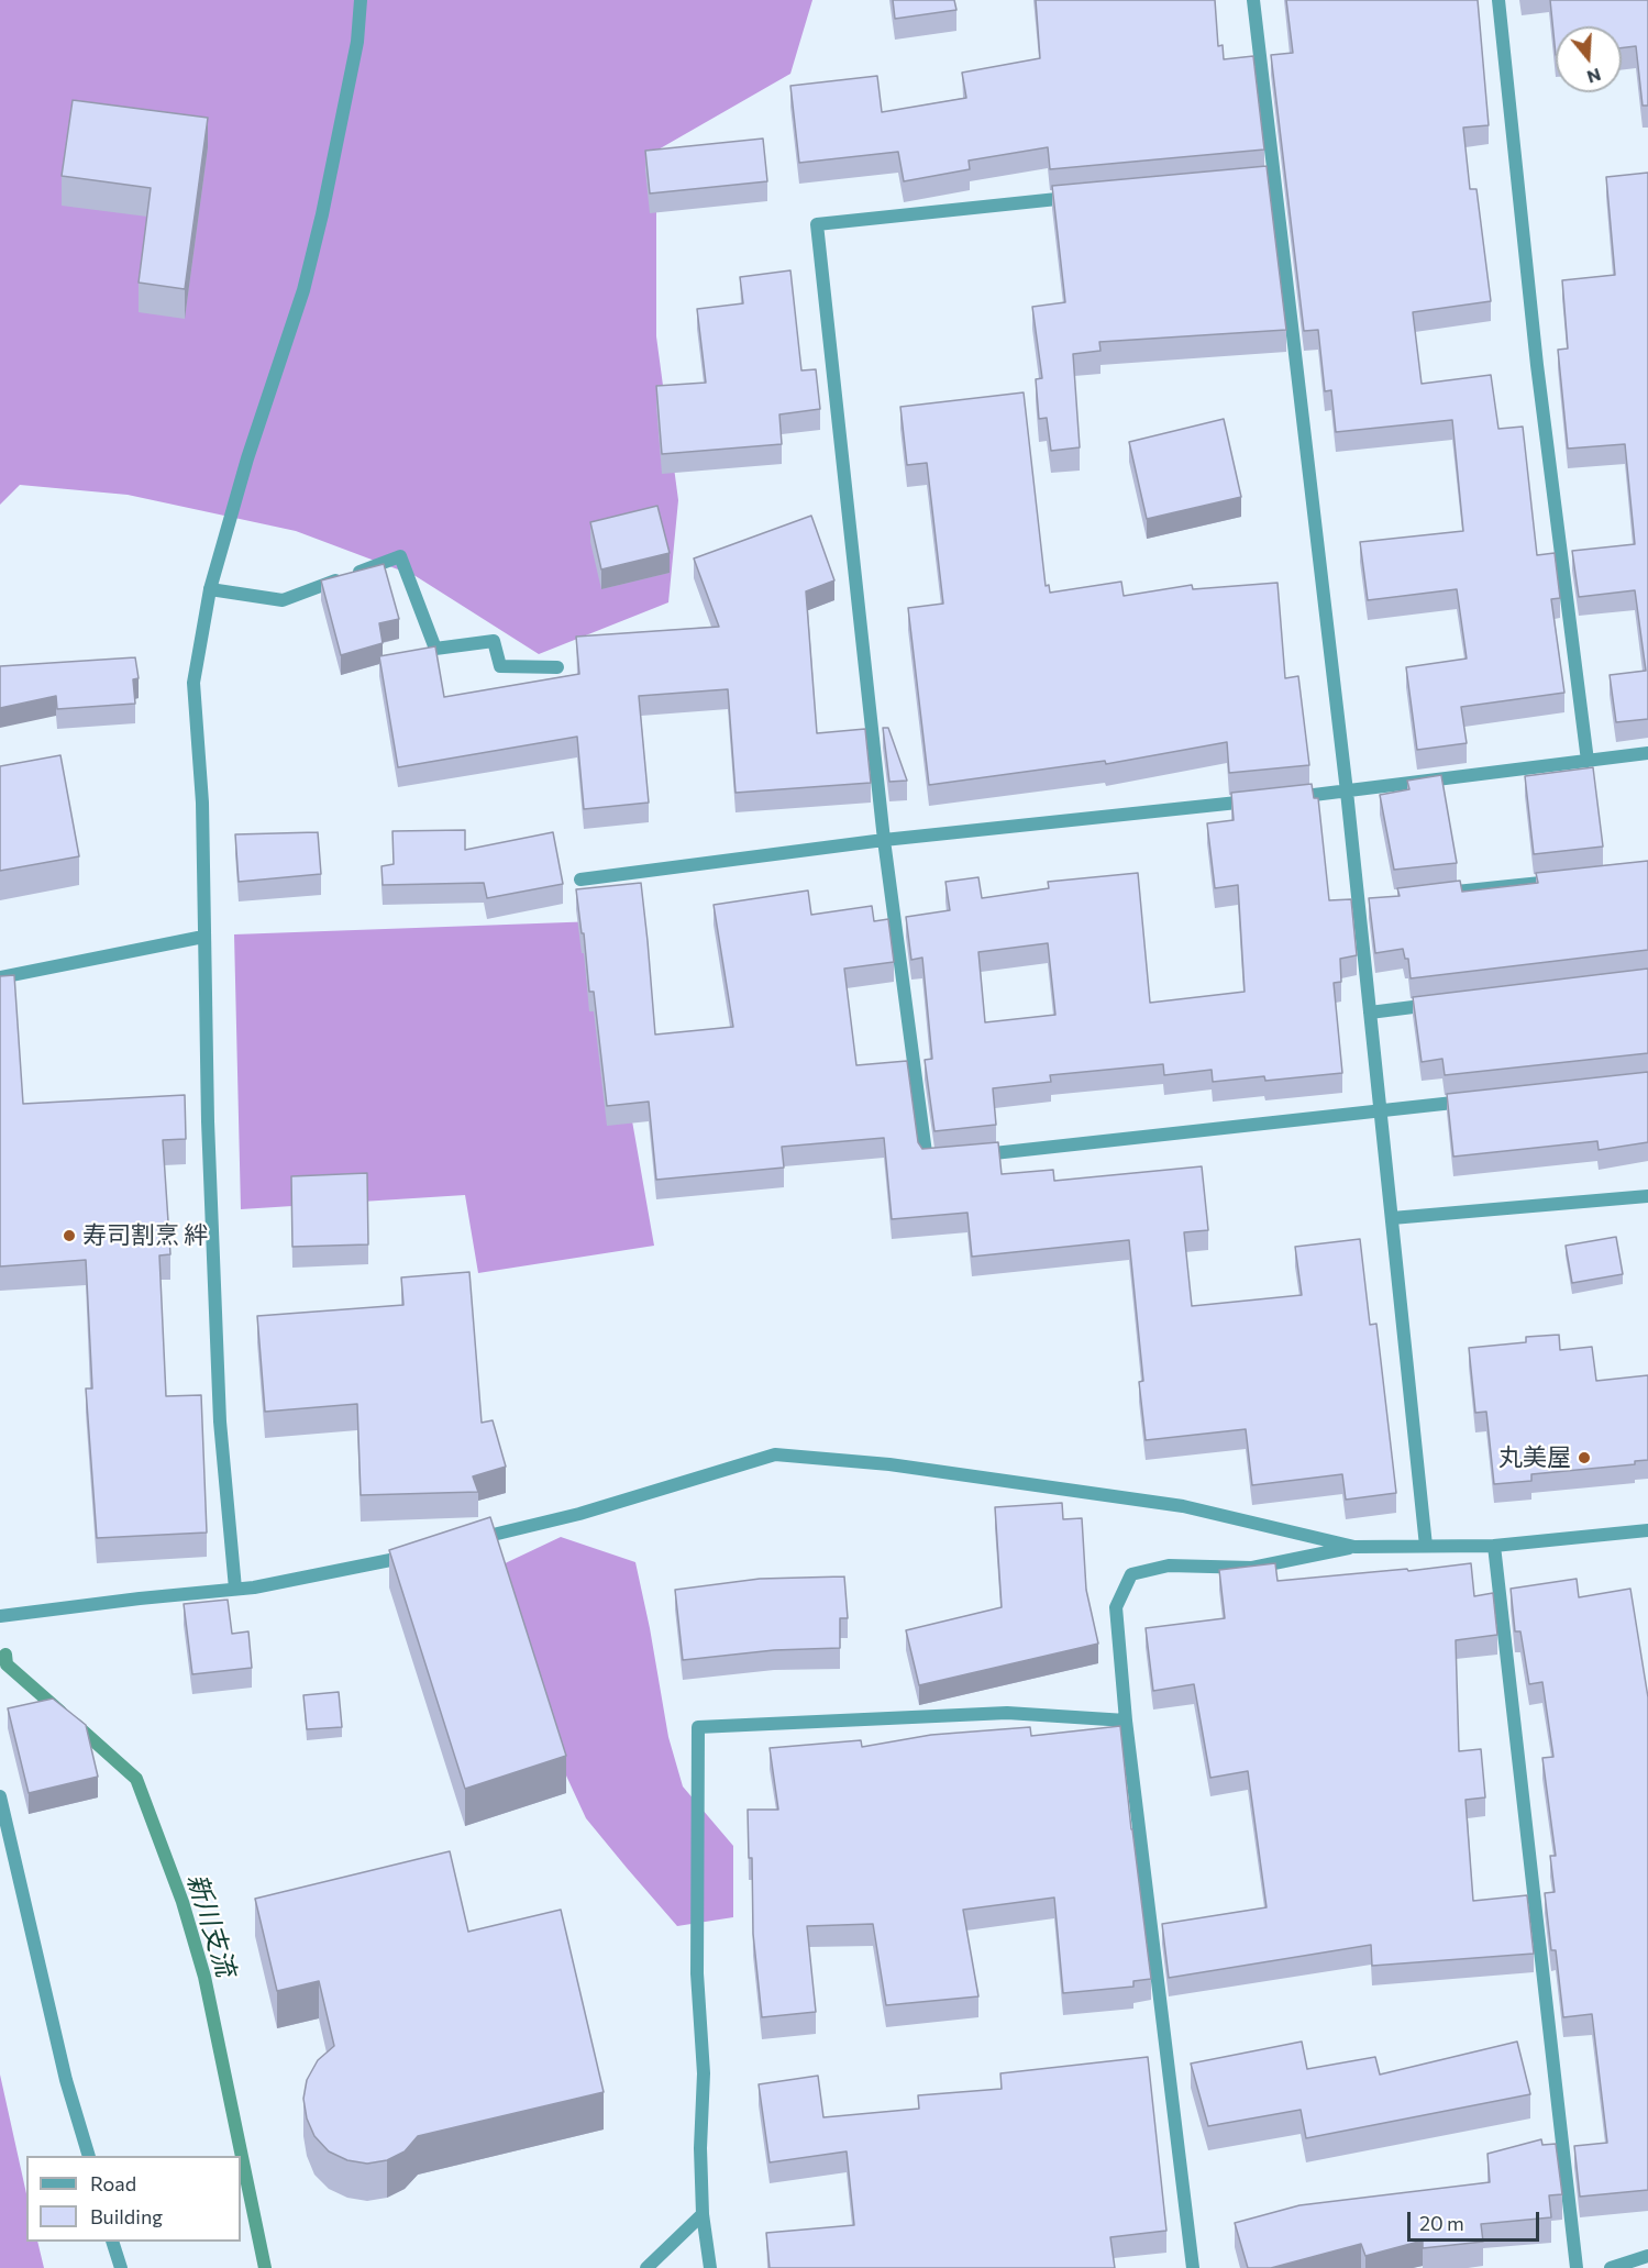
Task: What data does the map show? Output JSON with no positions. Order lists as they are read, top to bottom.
{
  "water": ["新川支流"],
  "places": ["寿司割烹 絆", "丸美屋"],
  "legend": ["Road", "Building"],
  "scale_bar": "20 m",
  "north": "bottom"
}
